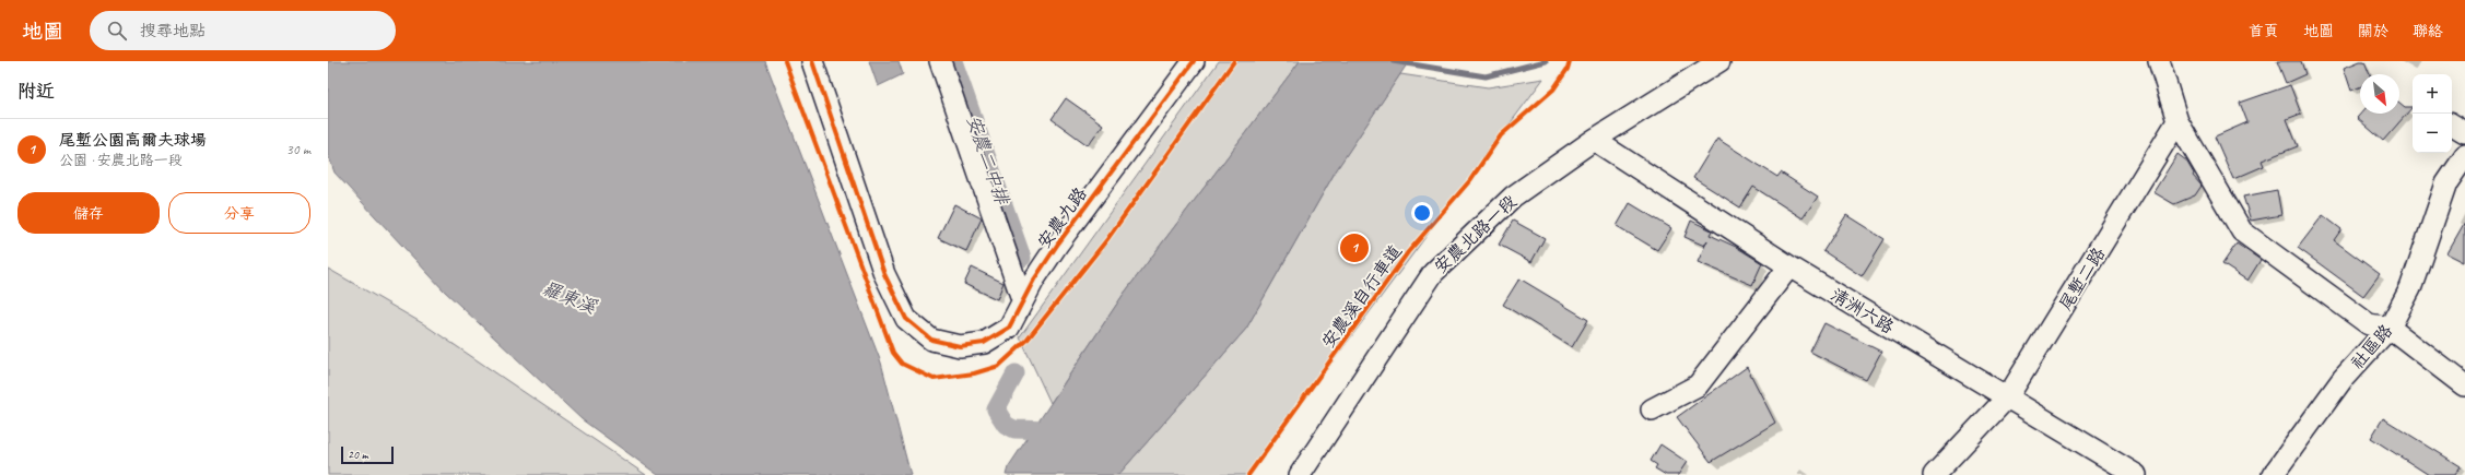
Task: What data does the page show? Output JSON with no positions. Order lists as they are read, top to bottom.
{
  "streets": {
    "street": [
      "安農九路",
      "安農北路一段",
      "尾塹二路",
      "清洲六路",
      "社區路"
    ],
    "cycle path": ["安農溪自行車道"]
  },
  "crossings": [
    ["安農北路一段", "清洲六路"],
    ["尾塹二路", "清洲六路"]
  ],
  "water": ["安農二中排", "羅東溪"],
  "scale_bar": "20 m",
  "north": "bottom right",
  "page": {
    "header": "地圖",
    "search": "搜尋地點",
    "nav": [
      "首頁",
      "地圖",
      "關於",
      "聯絡"
    ],
    "heading": "附近",
    "map_buttons": ["+", "−"],
    "list": [
      {
        "mark": "1",
        "name": "尾塹公園高爾夫球場",
        "note": "公園 · 安農北路一段",
        "value": "30 m"
      }
    ],
    "buttons": ["儲存", "分享"],
    "pins": "1",
    "scale": "20 m"
  }
}
